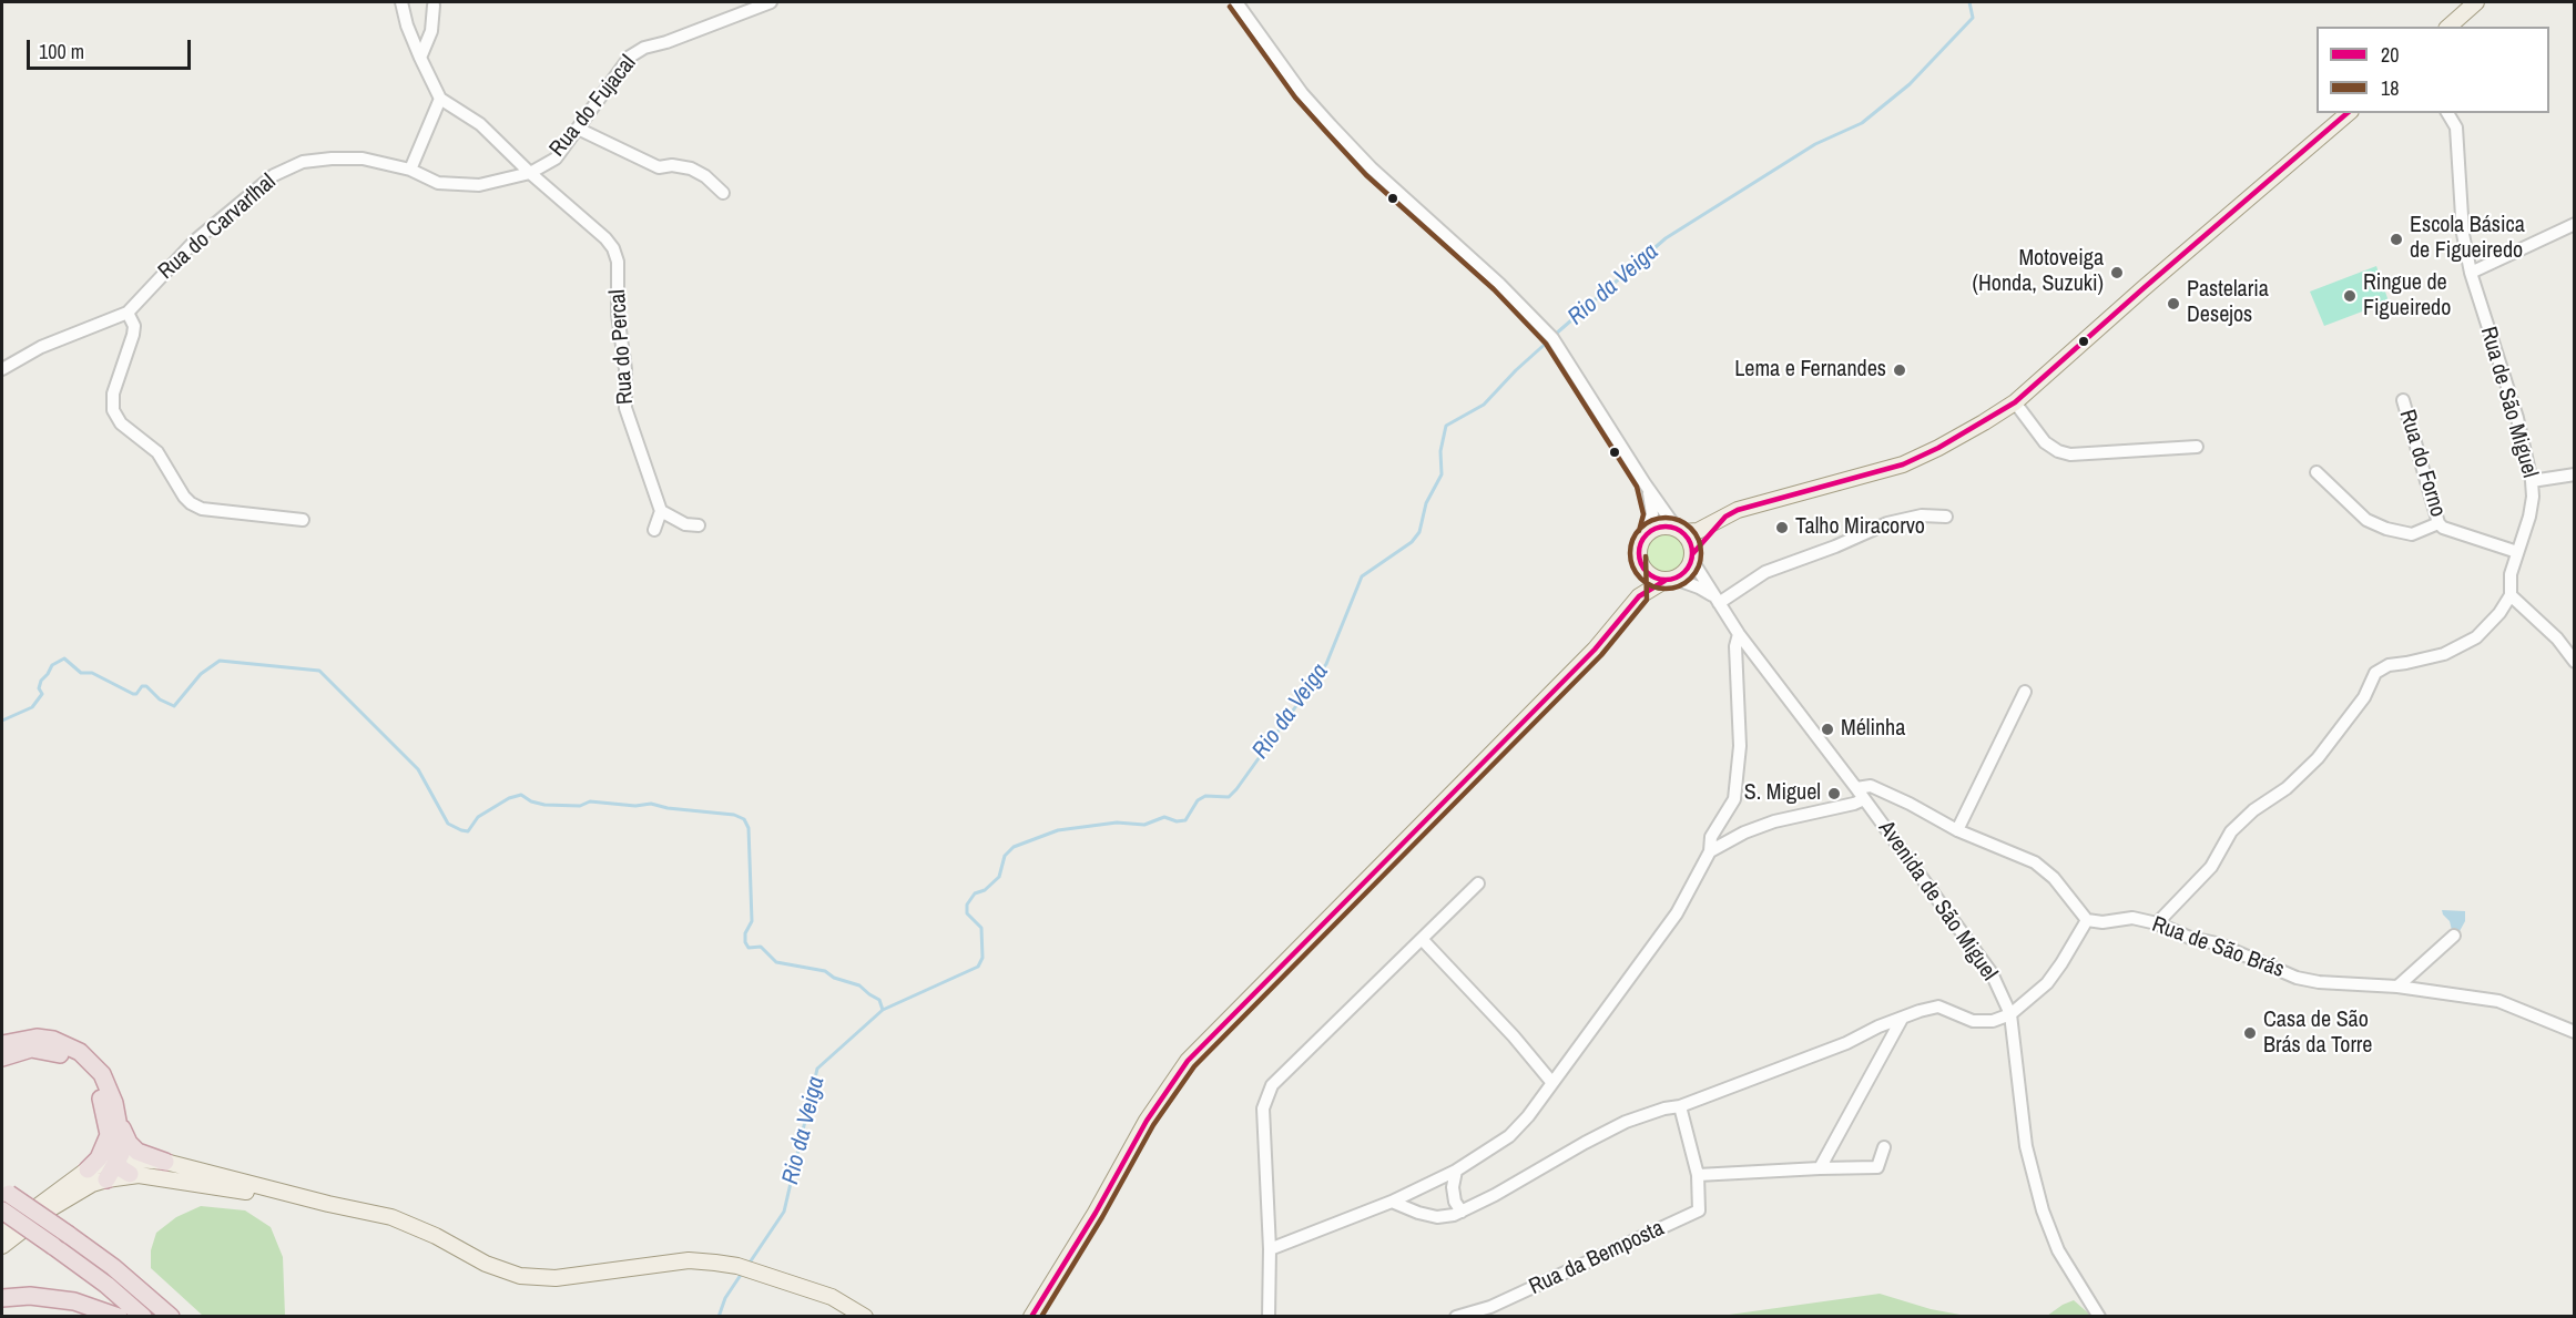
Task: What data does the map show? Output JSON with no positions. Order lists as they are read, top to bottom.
{
  "streets": {
    "street": [
      "Rua do Fujacal",
      "Rua do Carvarlhal",
      "Rua do Percal",
      "Rua de São Miguel",
      "Rua do Forno",
      "Avenida de São Miguel",
      "Rua de São Brás",
      "Rua da Bemposta"
    ]
  },
  "crossings": [
    ["Rua do Fujacal", "Rua do Carvarlhal"],
    ["Rua do Fujacal", "Rua do Percal"],
    ["Rua do Carvarlhal", "Rua do Percal"],
    ["Rua de São Miguel", "Rua do Forno"],
    ["Rua de São Miguel", "Rua de São Brás"]
  ],
  "water": ["Rio da Veiga"],
  "places": [
    "Escola Básica de Figueiredo",
    "Motoveiga (Honda, Suzuki)",
    "Ringue de Figueiredo",
    "Pastelaria Desejos",
    "Lema e Fernandes",
    "Talho Miracorvo",
    "Mélinha",
    "S. Miguel",
    "Casa de São Brás da Torre"
  ],
  "lines": ["transit line 18", "transit line 20"],
  "legend": ["20", "18"],
  "scale_bar": "100 m"
}
